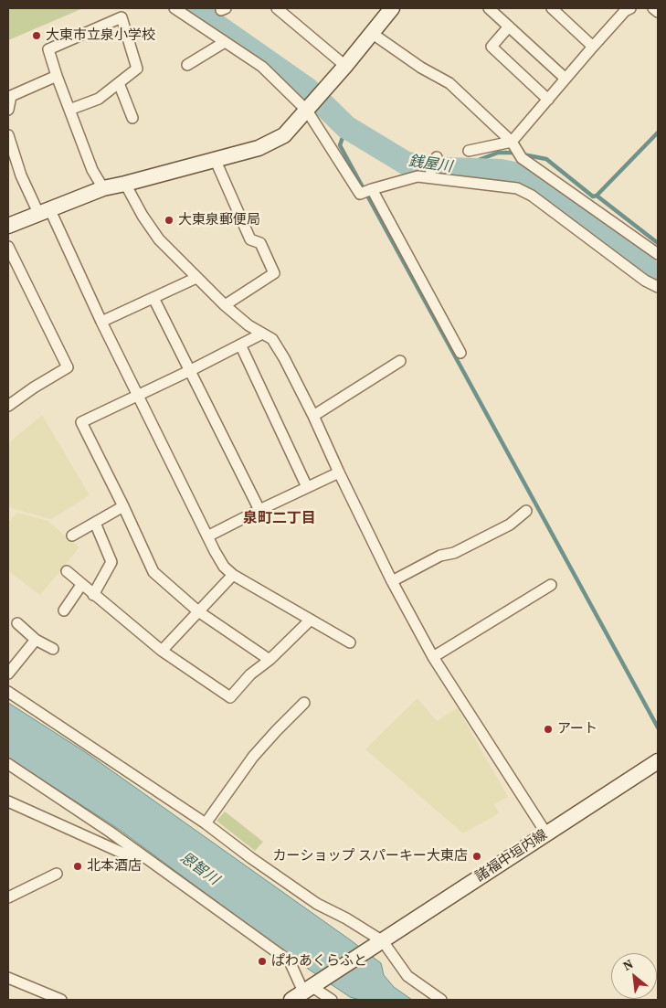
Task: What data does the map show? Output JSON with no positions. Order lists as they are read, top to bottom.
{
  "streets": {
    "street": ["諸福中垣内線"]
  },
  "districts": ["泉町二丁目"],
  "water": ["銭屋川", "恩智川"],
  "places": [
    "大東市立泉小学校",
    "大東泉郵便局",
    "アート",
    "カーショップ スパーキー大東店",
    "北本酒店",
    "ぱわあくらふと"
  ],
  "north": "top left"
}
